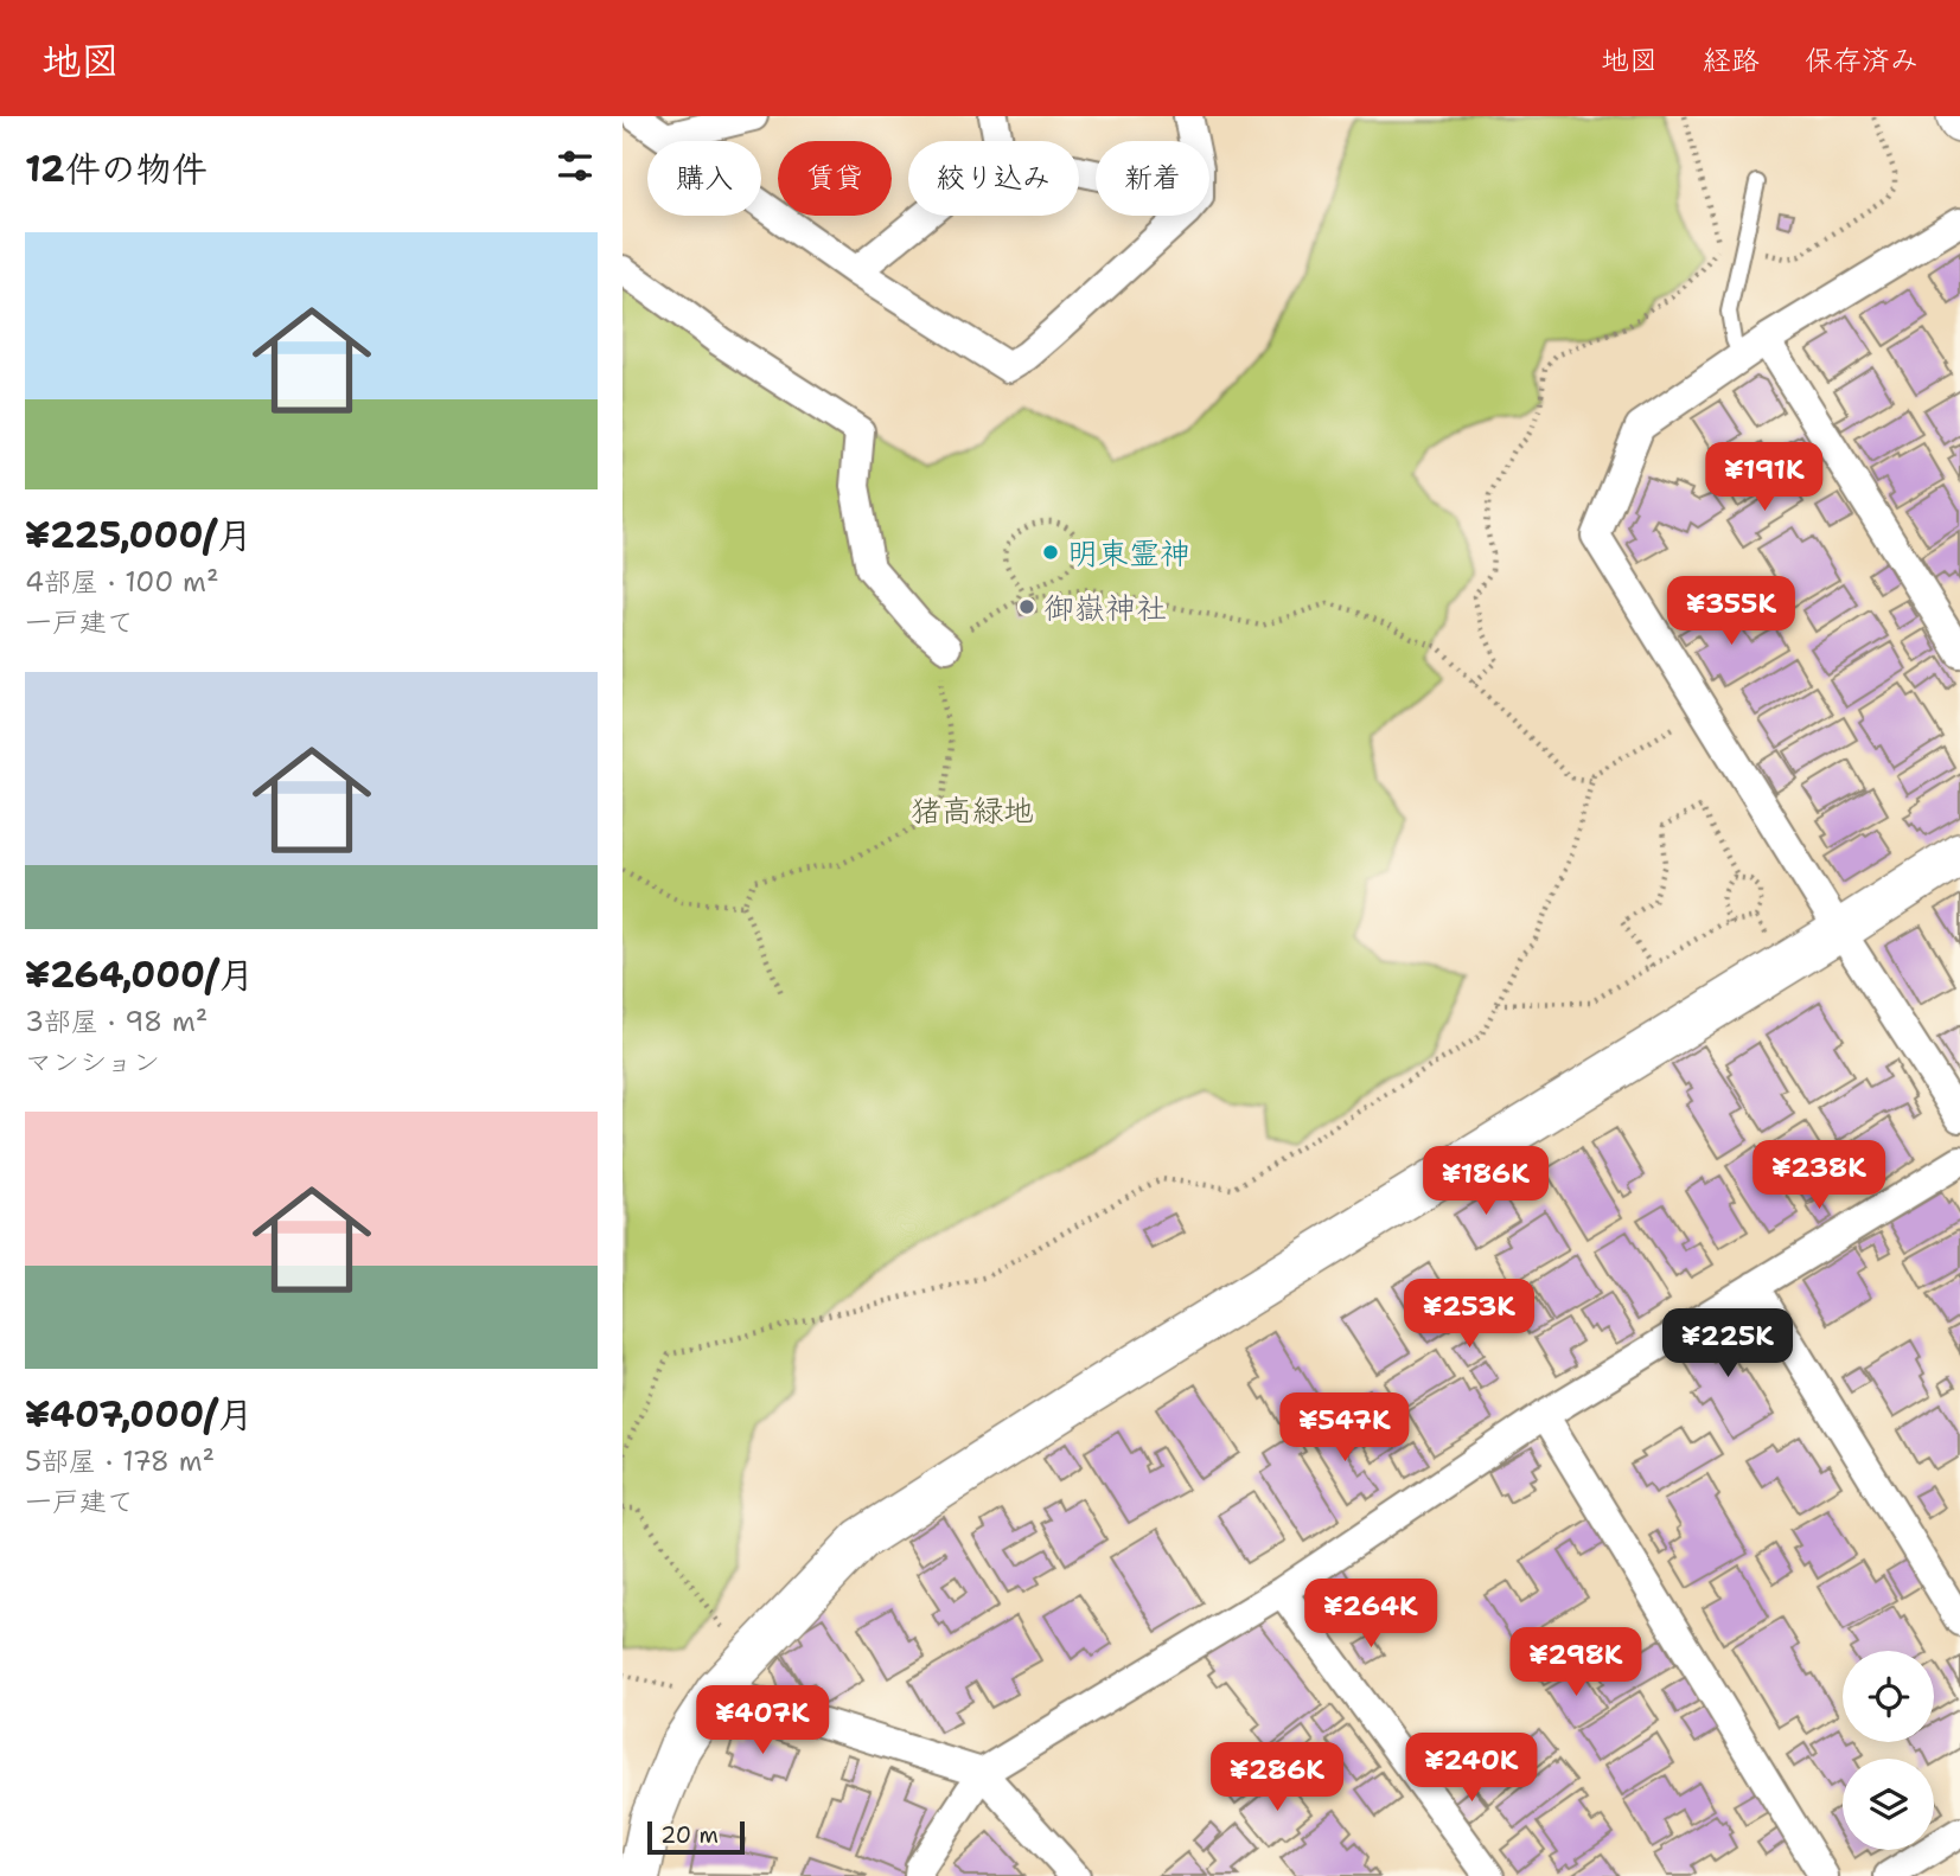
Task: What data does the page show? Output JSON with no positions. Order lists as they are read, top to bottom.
{
  "parks": ["猪高緑地"],
  "places": ["明東霊神", "御嶽神社"],
  "scale_bar": "20 m",
  "page": {
    "header": "地図",
    "nav": ["地図", "経路", "保存済み"],
    "heading": "12件の物件",
    "chip": [
      "購入",
      "賃貸",
      "絞り込み",
      "新着"
    ],
    "list": [
      {
        "name": "¥225,000/月",
        "note": "4部屋 · 100 m² · 一戸建て"
      },
      {
        "name": "¥264,000/月",
        "note": "3部屋 · 98 m² · マンション"
      },
      {
        "name": "¥407,000/月",
        "note": "5部屋 · 178 m² · 一戸建て"
      }
    ],
    "price": [
      "¥191K",
      "¥355K",
      "¥238K",
      "¥186K",
      "¥253K",
      "¥225K",
      "¥547K",
      "¥264K",
      "¥298K",
      "¥407K",
      "¥240K",
      "¥286K"
    ],
    "scale": "20 m"
  }
}
